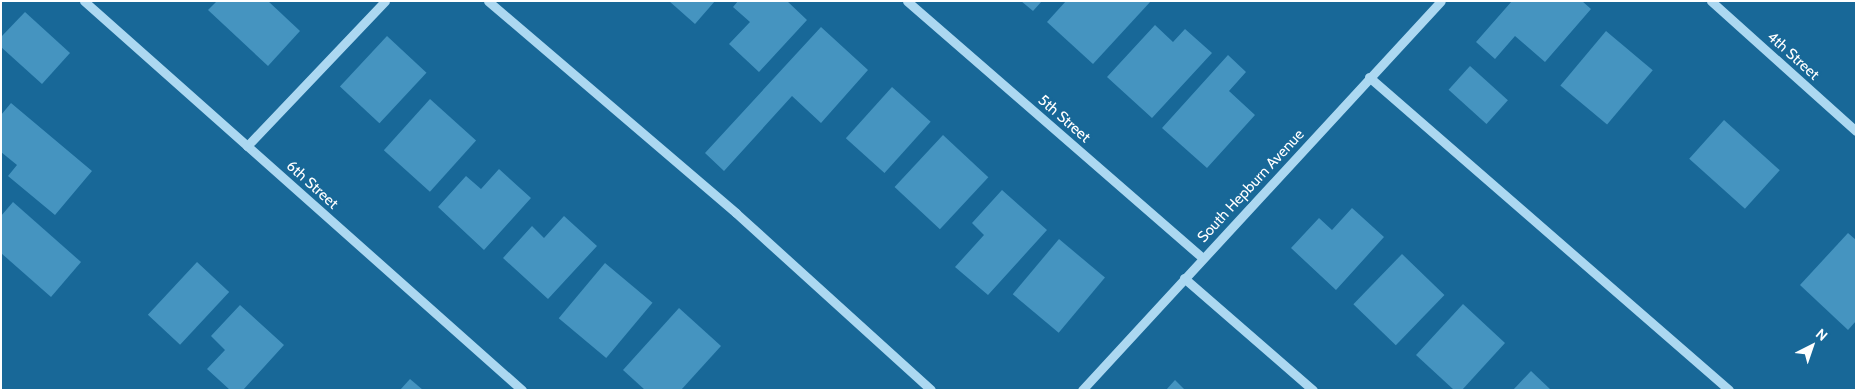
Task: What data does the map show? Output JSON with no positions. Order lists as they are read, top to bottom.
{
  "streets": {
    "street": [
      "4th Street",
      "5th Street",
      "6th Street",
      "South Hepburn Avenue"
    ]
  },
  "crossings": [
    ["5th Street", "South Hepburn Avenue"]
  ],
  "north": "top right"
}
